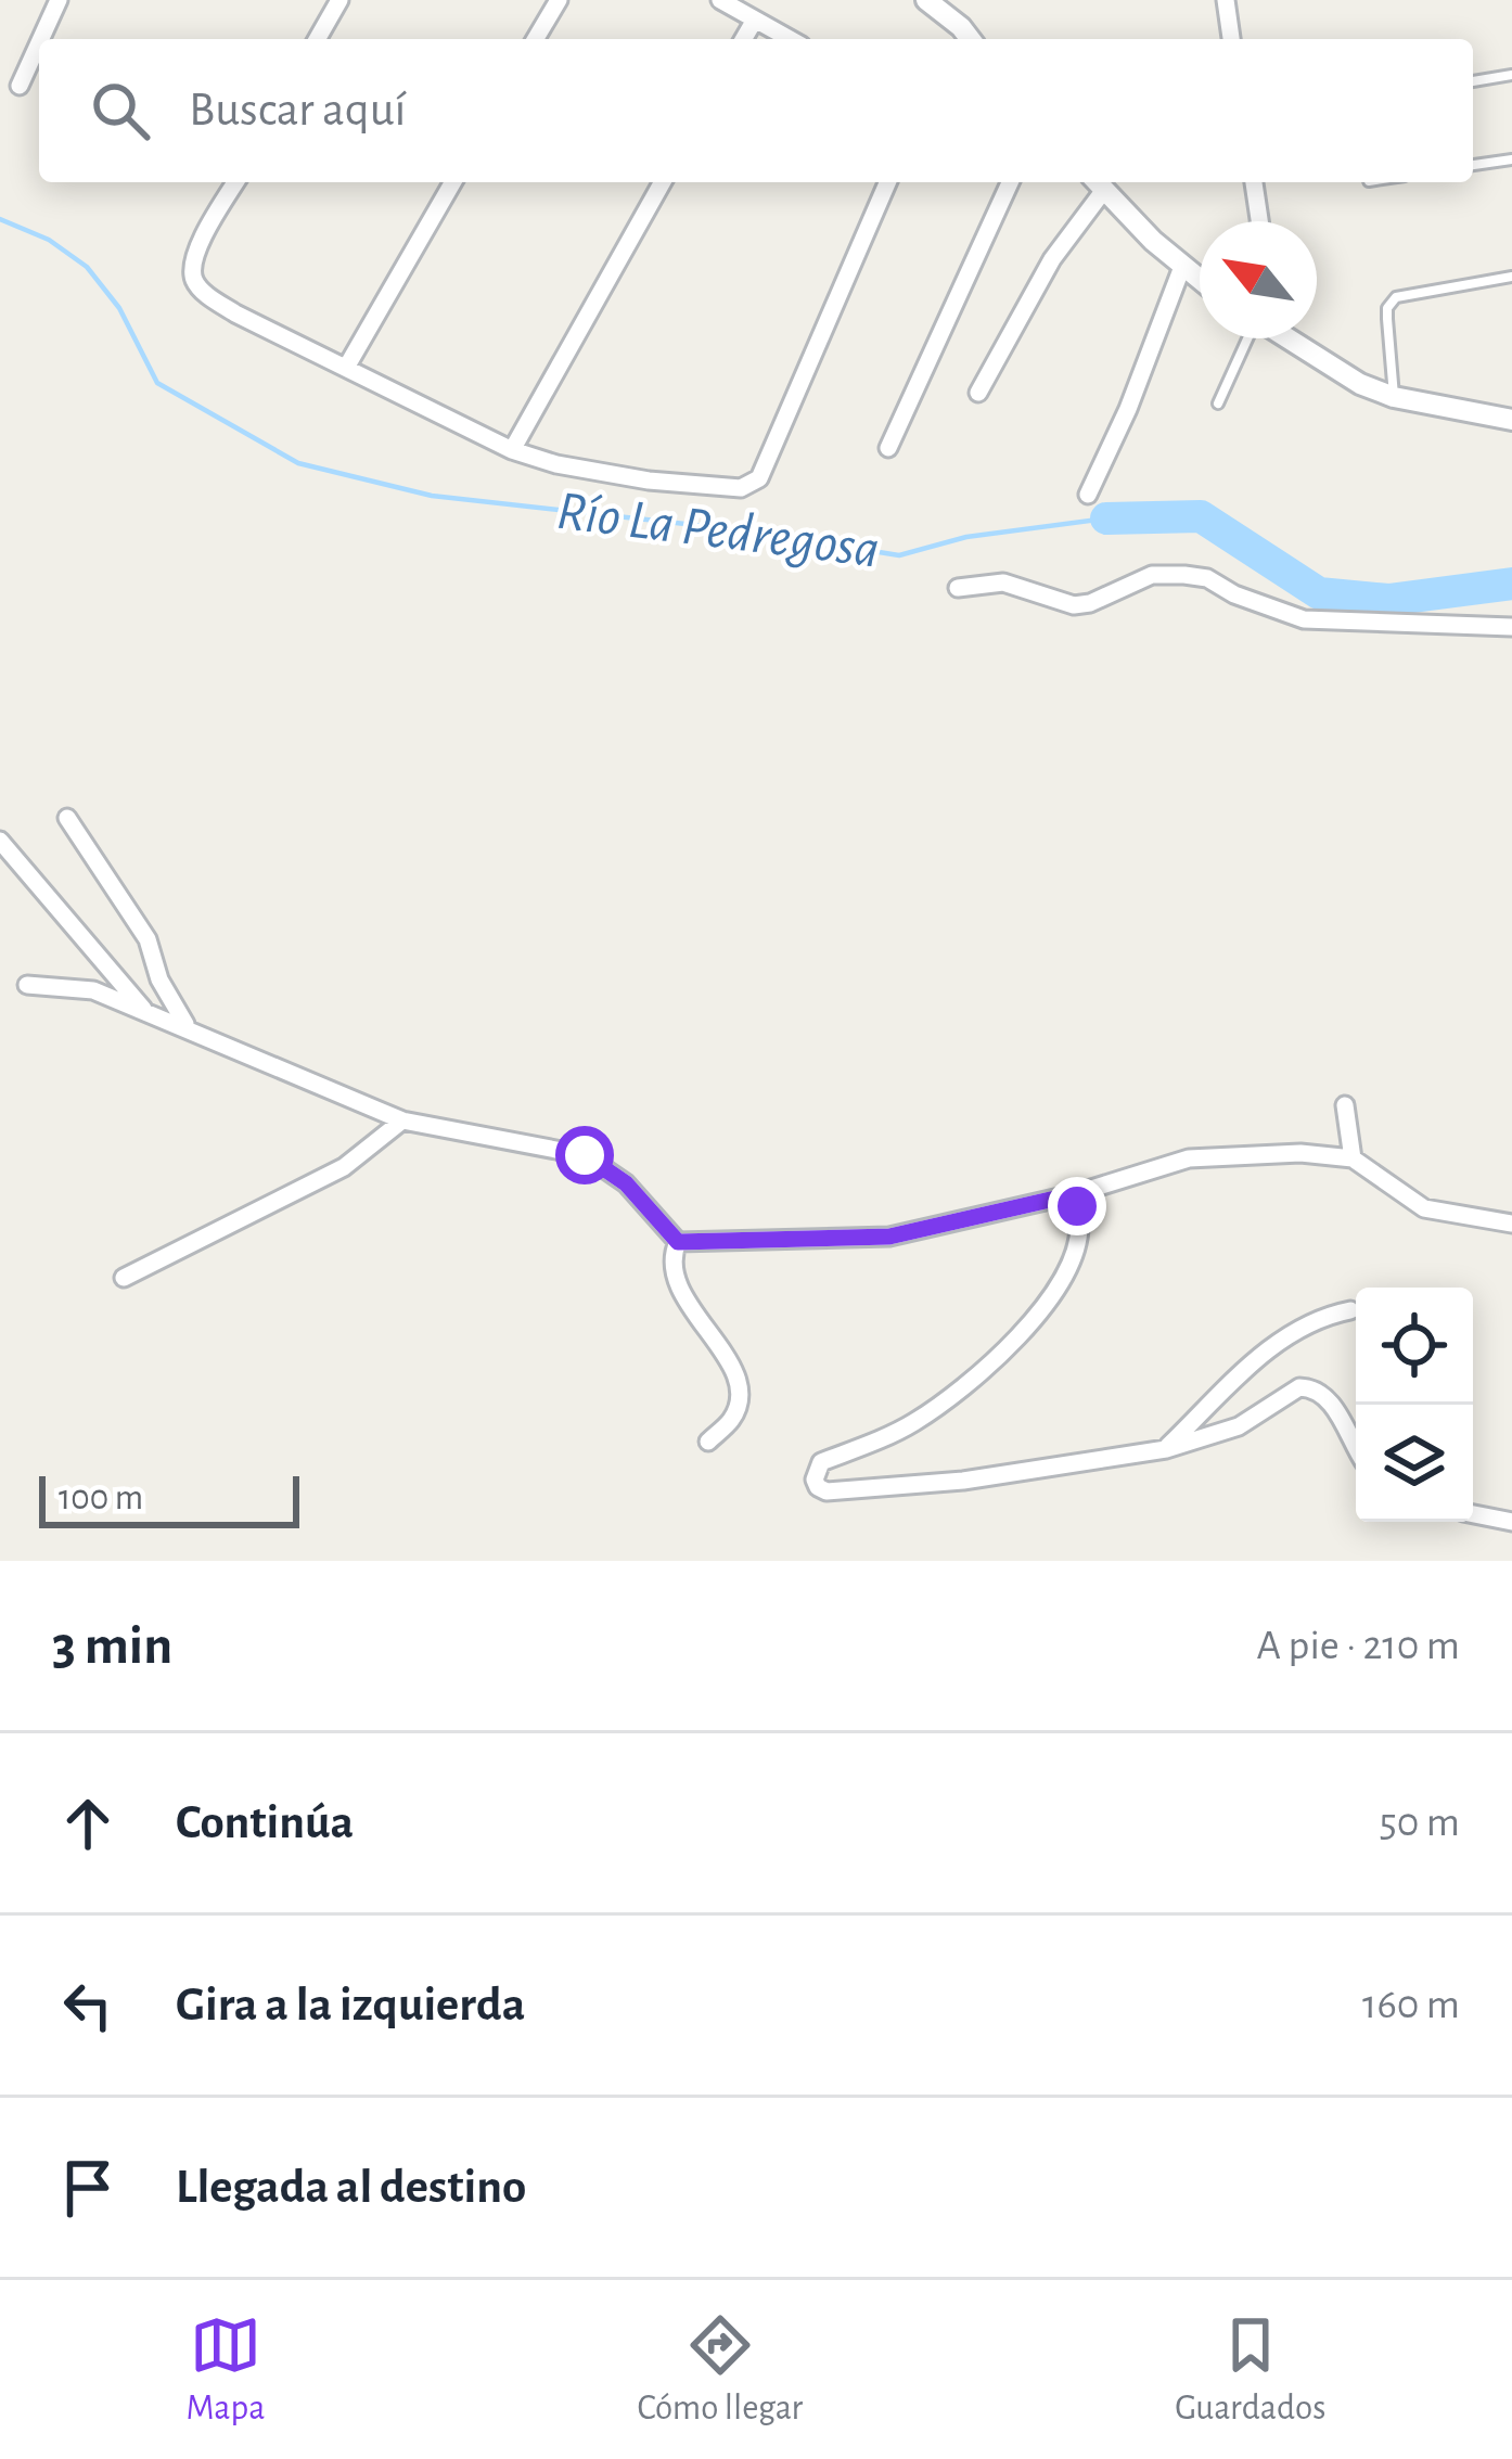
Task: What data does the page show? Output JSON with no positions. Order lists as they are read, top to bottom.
{
  "water": ["Río La Pedregosa"],
  "scale_bar": "100 m",
  "north": "top left",
  "page": {
    "search": "Buscar aquí",
    "scale": "100 m",
    "heading": ["3 min", "A pie · 210 m"],
    "list": [
      ["Continúa", "50 m"],
      ["Gira a la izquierda", "160 m"],
      "Llegada al destino"
    ],
    "nav": ["Mapa", "Cómo llegar", "Guardados"]
  }
}
